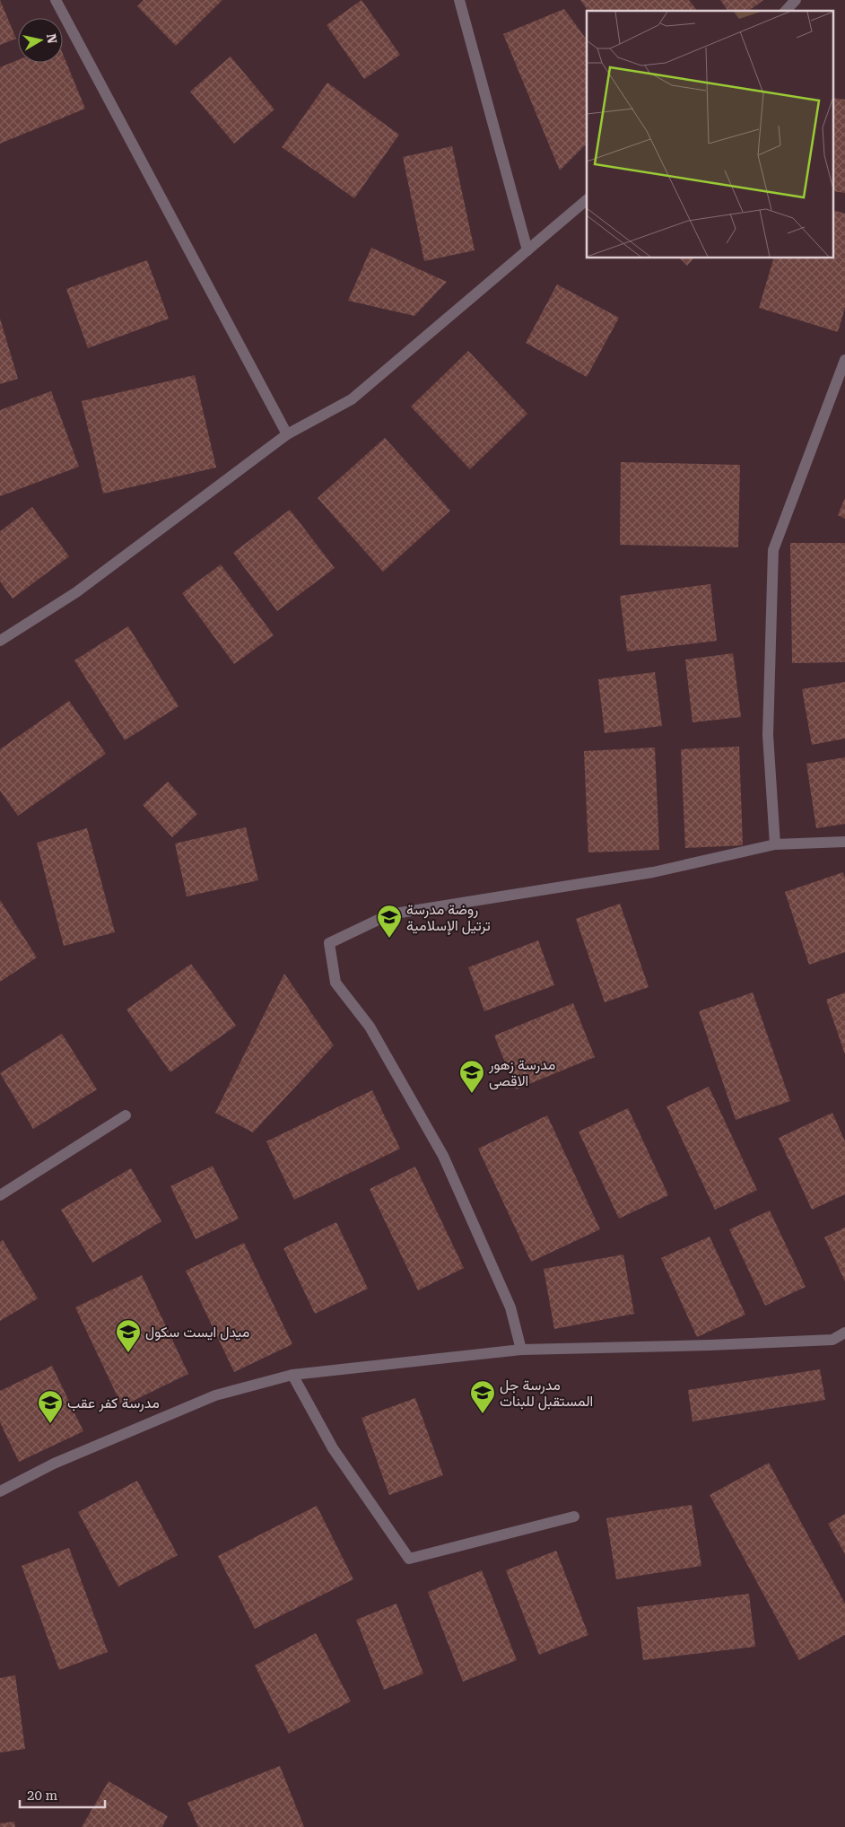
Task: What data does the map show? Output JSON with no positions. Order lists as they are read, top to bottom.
{
  "places": {
    "school or university": [
      "روضة مدرسة ترتيل الإسلامية",
      "مدرسة زهور الاقصى",
      "ميدل ايست سكول",
      "مدرسة جل المستقبل للبنات",
      "مدرسة كفر عقب"
    ]
  },
  "scale_bar": "20 m",
  "north": "right"
}
